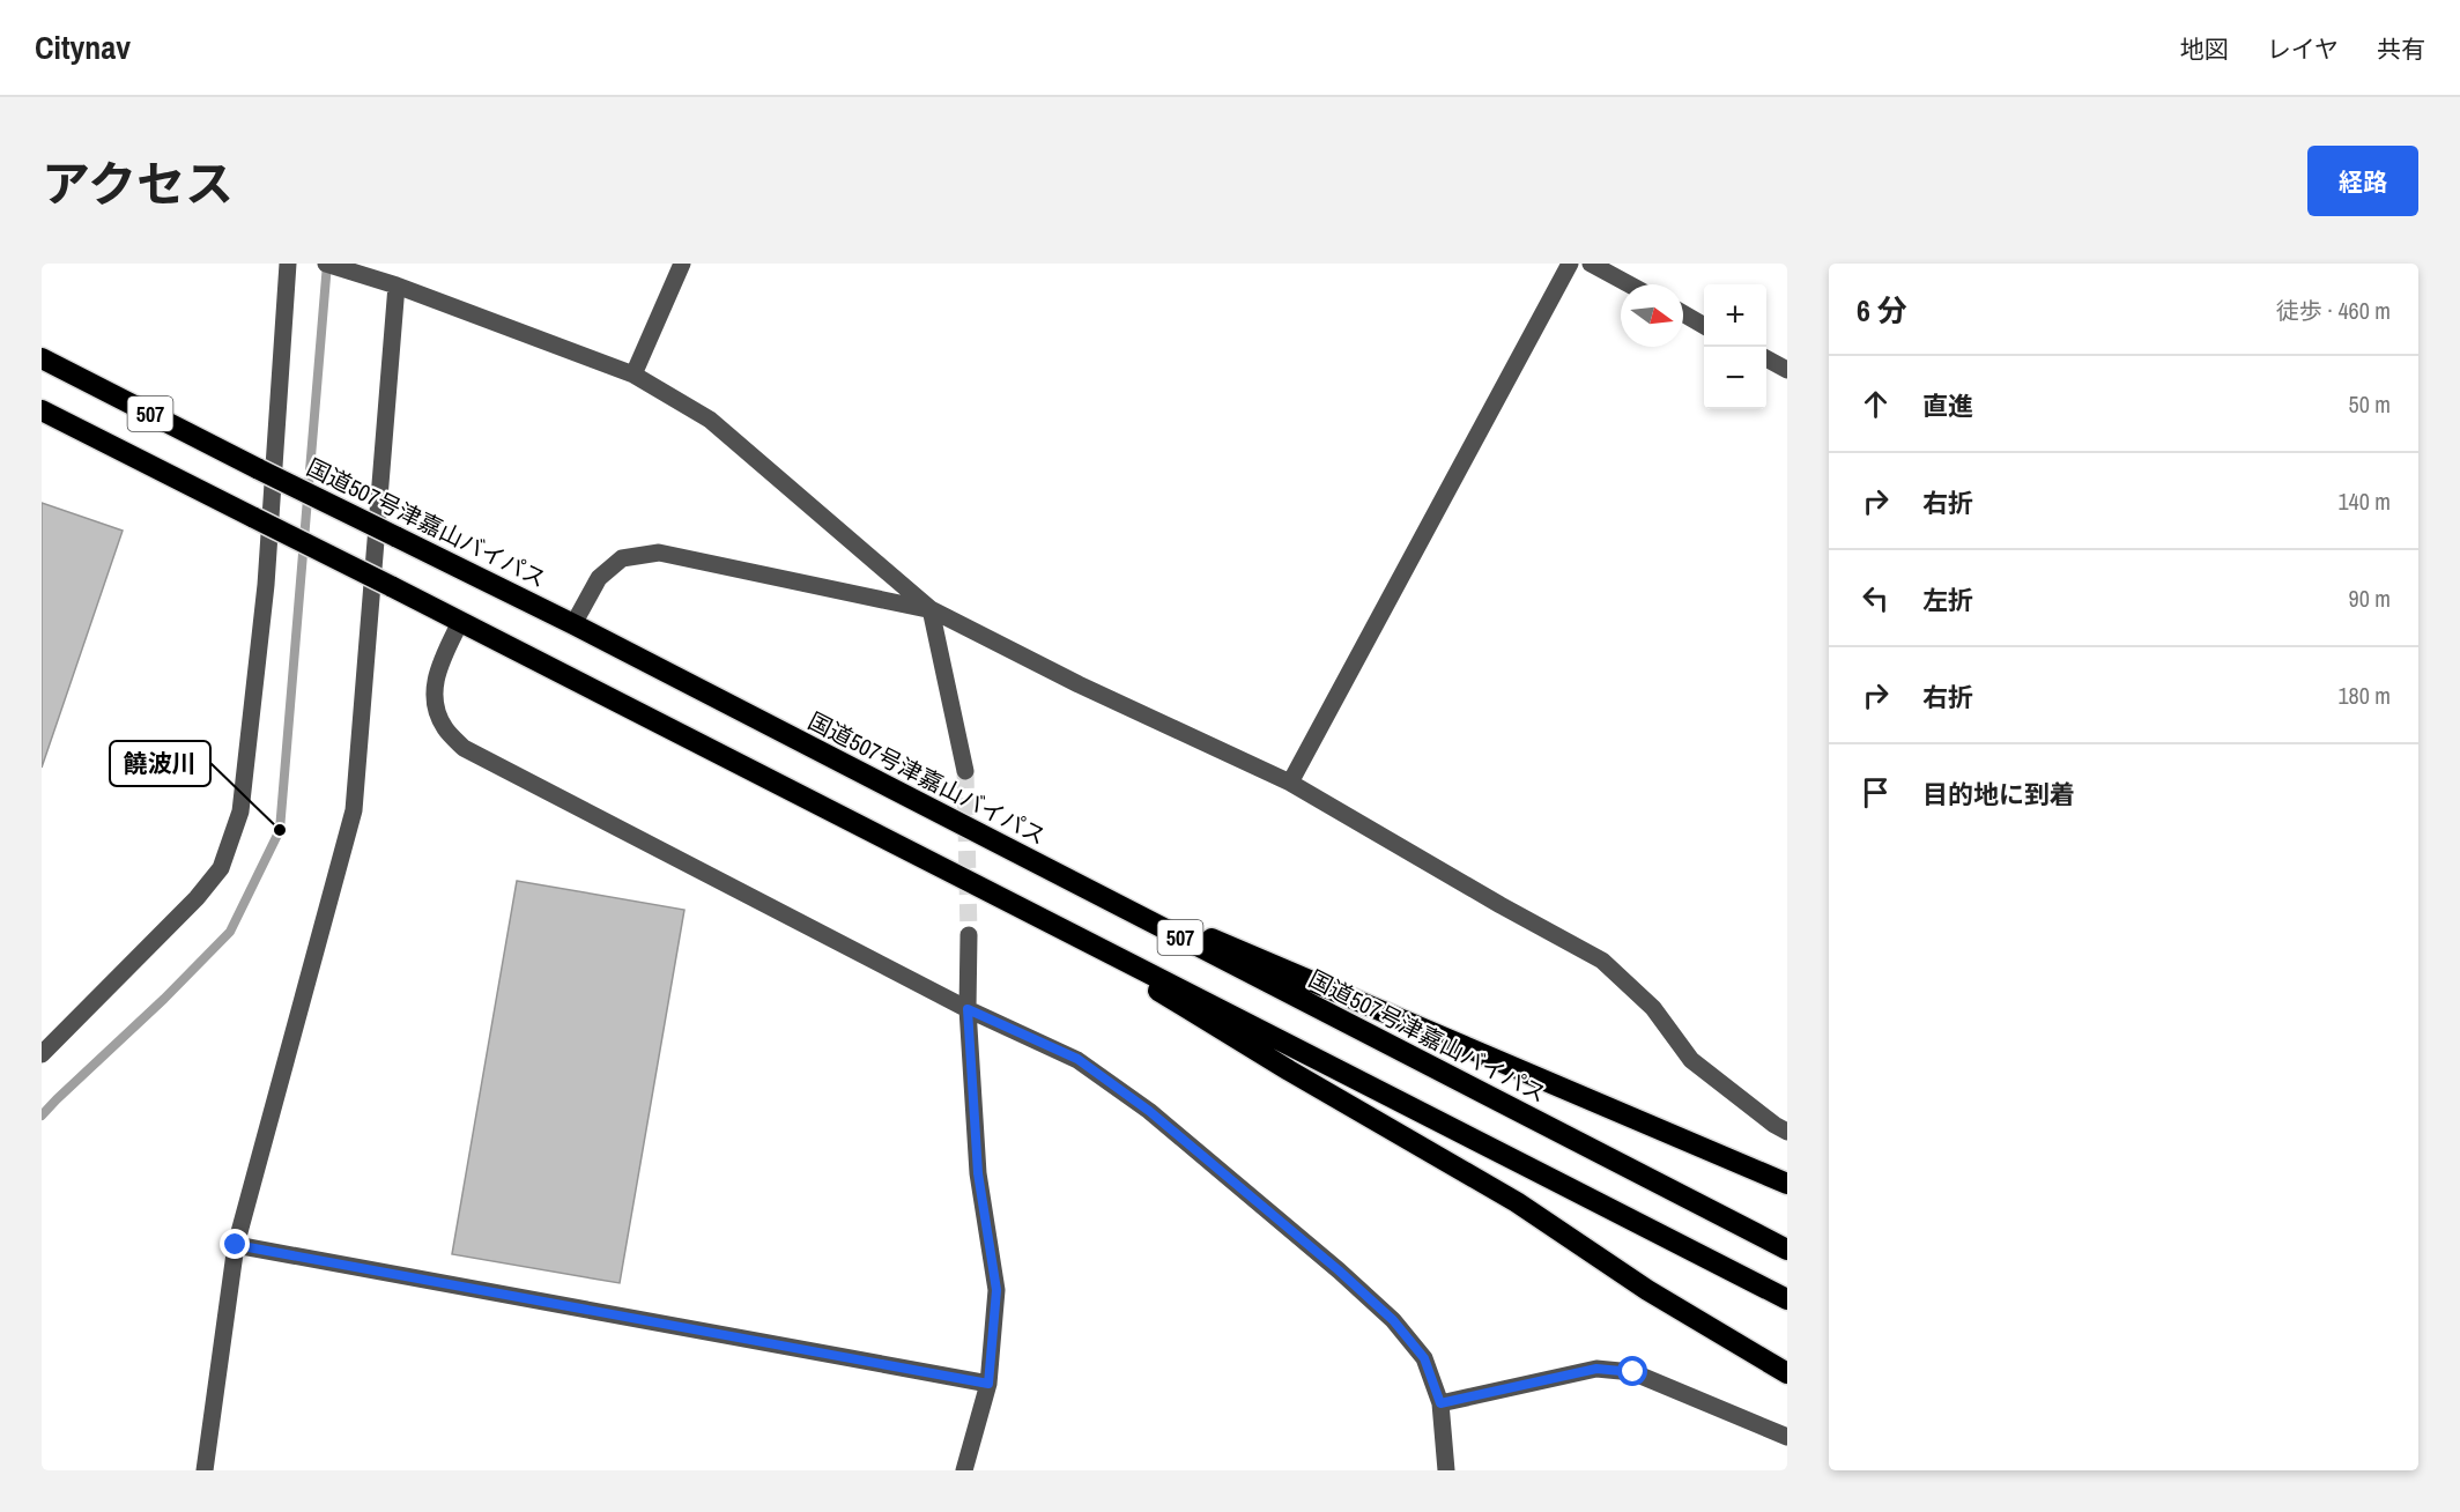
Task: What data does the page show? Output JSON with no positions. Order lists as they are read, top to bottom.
{
  "streets": {
    "highway": ["507", "国道507号津嘉山バイパス"]
  },
  "places": ["饒波川"],
  "north": "right",
  "page": {
    "header": "Citynav",
    "nav": ["地図", "レイヤ", "共有"],
    "title": "アクセス",
    "buttons": "経路",
    "heading": ["6 分", "徒歩 · 460 m"],
    "map_buttons": ["+", "−"],
    "list": [
      ["直進", "50 m"],
      ["右折", "140 m"],
      ["左折", "90 m"],
      ["右折", "180 m"],
      "目的地に到着"
    ]
  }
}
